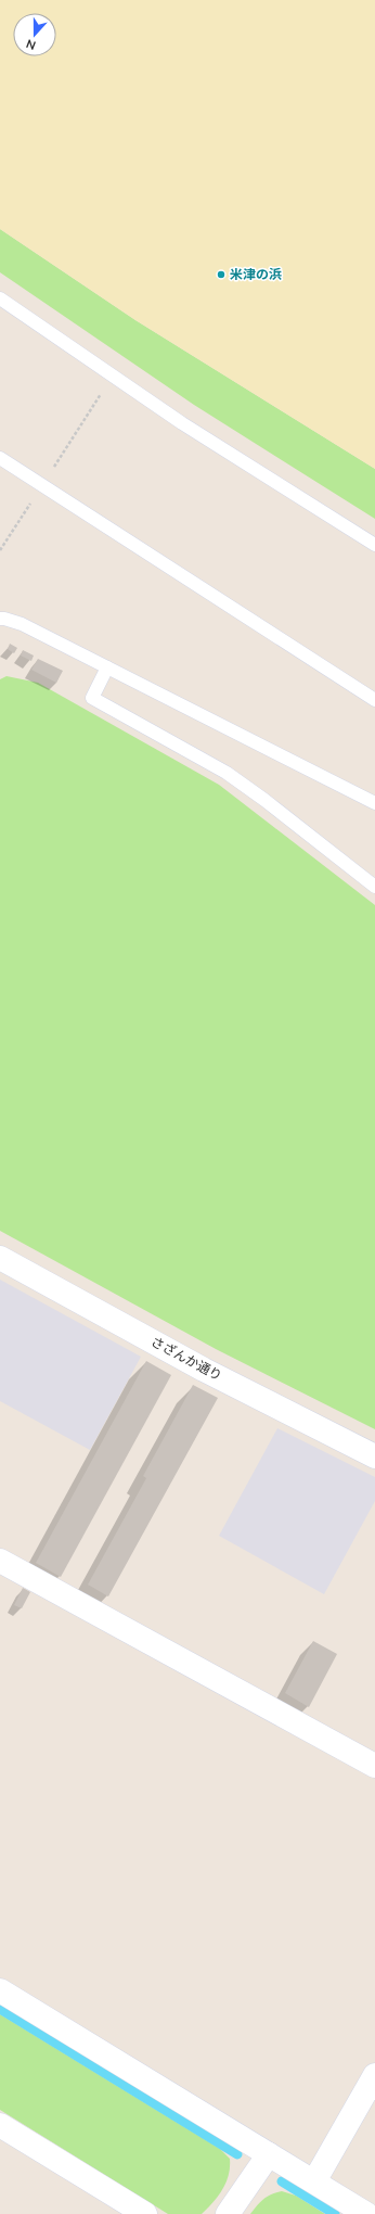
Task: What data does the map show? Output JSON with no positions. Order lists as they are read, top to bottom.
{
  "streets": {
    "street": ["さざんか通り"]
  },
  "places": ["米津の浜"],
  "north": "bottom"
}
